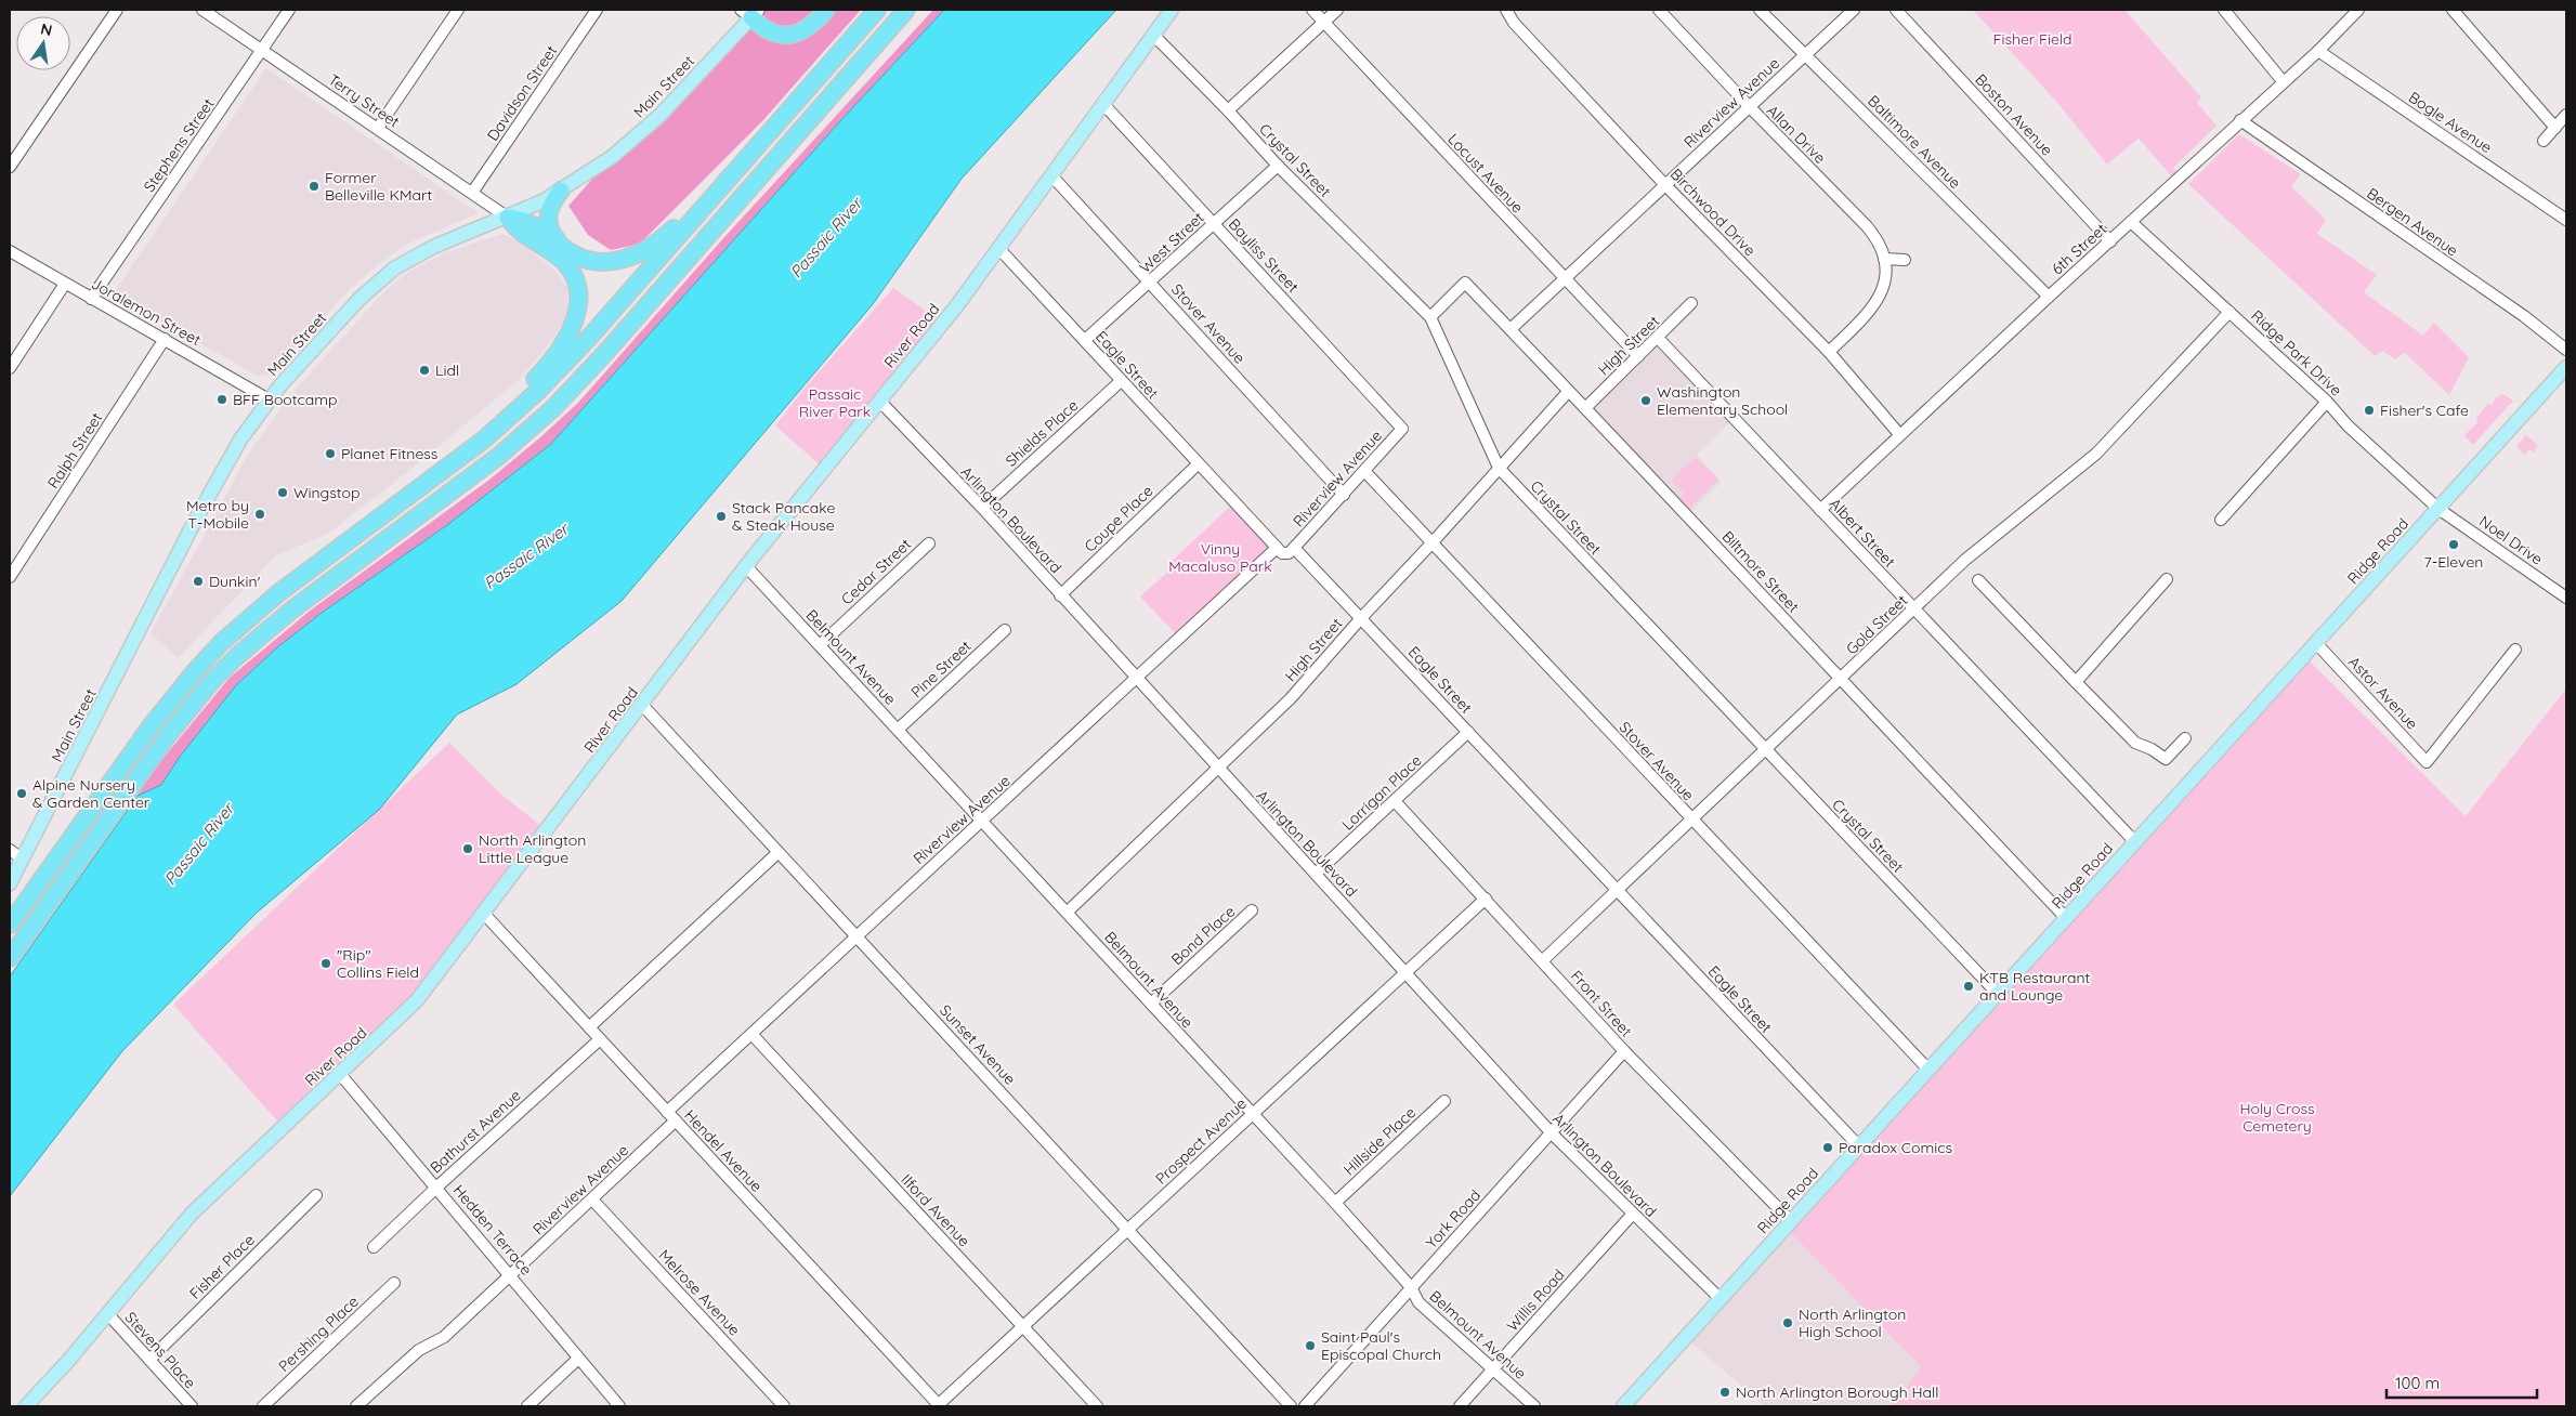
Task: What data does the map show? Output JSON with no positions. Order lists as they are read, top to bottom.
{
  "streets": {
    "main road": ["Main Street", "River Road", "Ridge Road"],
    "street": [
      "Davidson Street",
      "Terry Street",
      "Riverview Avenue",
      "Boston Avenue",
      "Bogle Avenue",
      "Allan Drive",
      "Baltimore Avenue",
      "Stephens Street",
      "Crystal Street",
      "Locust Avenue",
      "Birchwood Drive",
      "Bergen Avenue",
      "West Street",
      "6th Street",
      "Bayliss Street",
      "Joralemon Street",
      "Stover Avenue",
      "High Street",
      "Ridge Park Drive",
      "Eagle Street",
      "Shields Place",
      "Ralph Street",
      "Coupe Place",
      "Arlington Boulevard",
      "Albert Street",
      "Noel Drive",
      "Cedar Street",
      "Biltmore Street",
      "Gold Street",
      "Belmount Avenue",
      "Pine Street",
      "Astor Avenue",
      "Lorrigan Place",
      "Bond Place",
      "Front Street",
      "Sunset Avenue",
      "Bathurst Avenue",
      "Prospect Avenue",
      "Hillside Place",
      "Hendel Avenue",
      "Ilford Avenue",
      "York Road",
      "Hedden Terrace",
      "Fisher Place",
      "Melrose Avenue",
      "Willis Road",
      "Pershing Place",
      "Stevens Place"
    ]
  },
  "crossings": [
    ["Main Street", "Terry Street"],
    ["Main Street", "Joralemon Street"],
    ["Davidson Street", "Terry Street"],
    ["Terry Street", "Stephens Street"],
    ["Riverview Avenue", "Allan Drive"],
    ["Riverview Avenue", "Baltimore Avenue"],
    ["Riverview Avenue", "Locust Avenue"],
    ["Riverview Avenue", "Birchwood Drive"],
    ["Riverview Avenue", "Bayliss Street"],
    ["Riverview Avenue", "Stover Avenue"],
    ["Riverview Avenue", "Eagle Street"],
    ["Riverview Avenue", "Arlington Boulevard"],
    ["Riverview Avenue", "Biltmore Street"],
    ["Riverview Avenue", "Belmount Avenue"],
    ["Riverview Avenue", "Sunset Avenue"],
    ["Riverview Avenue", "Hendel Avenue"],
    ["Riverview Avenue", "Ilford Avenue"],
    ["Riverview Avenue", "Hedden Terrace"],
    ["Riverview Avenue", "Melrose Avenue"],
    ["Boston Avenue", "6th Street"],
    ["Bogle Avenue", "6th Street"],
    ["Allan Drive", "Birchwood Drive"],
    ["Baltimore Avenue", "6th Street"],
    ["Stephens Street", "Joralemon Street"],
    ["Crystal Street", "West Street"],
    ["Crystal Street", "River Road"],
    ["Crystal Street", "High Street"],
    ["Crystal Street", "Ridge Road"],
    ["Crystal Street", "Biltmore Street"],
    ["Crystal Street", "Gold Street"],
    ["Locust Avenue", "High Street"],
    ["Birchwood Drive", "6th Street"],
    ["Bergen Avenue", "6th Street"],
    ["West Street", "Bayliss Street"],
    ["West Street", "Stover Avenue"],
    ["West Street", "Eagle Street"],
    ["6th Street", "Ridge Park Drive"],
    ["6th Street", "Albert Street"],
    ["Bayliss Street", "River Road"],
    ["Joralemon Street", "Ralph Street"],
    ["Stover Avenue", "River Road"],
    ["Stover Avenue", "High Street"],
    ["Stover Avenue", "Ridge Road"],
    ["Stover Avenue", "Gold Street"],
    ["River Road", "Eagle Street"],
    ["River Road", "Arlington Boulevard"],
    ["River Road", "Belmount Avenue"],
    ["River Road", "Sunset Avenue"],
    ["River Road", "Hendel Avenue"],
    ["River Road", "Hedden Terrace"],
    ["River Road", "Stevens Place"],
    ["High Street", "Eagle Street"],
    ["High Street", "Arlington Boulevard"],
    ["High Street", "Albert Street"],
    ["High Street", "Biltmore Street"],
    ["High Street", "Belmount Avenue"],
    ["Ridge Park Drive", "Noel Drive"],
    ["Ridge Park Drive", "Ridge Road"],
    ["Ridge Park Drive", "Gold Street"],
    ["Eagle Street", "Shields Place"],
    ["Eagle Street", "Coupe Place"],
    ["Eagle Street", "Ridge Road"],
    ["Eagle Street", "Gold Street"],
    ["Eagle Street", "Lorrigan Place"],
    ["Shields Place", "Arlington Boulevard"],
    ["Coupe Place", "Arlington Boulevard"],
    ["Arlington Boulevard", "Ridge Road"],
    ["Arlington Boulevard", "Lorrigan Place"],
    ["Arlington Boulevard", "Prospect Avenue"],
    ["Arlington Boulevard", "York Road"],
    ["Arlington Boulevard", "Willis Road"],
    ["Albert Street", "Ridge Road"],
    ["Albert Street", "Gold Street"],
    ["Noel Drive", "Ridge Road"],
    ["Ridge Road", "Biltmore Street"],
    ["Ridge Road", "Astor Avenue"],
    ["Ridge Road", "Front Street"],
    ["Cedar Street", "Belmount Avenue"],
    ["Biltmore Street", "Gold Street"],
    ["Gold Street", "Front Street"],
    ["Belmount Avenue", "Pine Street"],
    ["Belmount Avenue", "Bond Place"],
    ["Belmount Avenue", "Prospect Avenue"],
    ["Belmount Avenue", "Hillside Place"],
    ["Belmount Avenue", "York Road"],
    ["Belmount Avenue", "Willis Road"],
    ["Lorrigan Place", "Front Street"],
    ["Front Street", "Prospect Avenue"],
    ["Front Street", "York Road"],
    ["Sunset Avenue", "Prospect Avenue"],
    ["Bathurst Avenue", "Hendel Avenue"],
    ["Bathurst Avenue", "Hedden Terrace"],
    ["Prospect Avenue", "Hendel Avenue"],
    ["Prospect Avenue", "Ilford Avenue"],
    ["Fisher Place", "Stevens Place"]
  ],
  "water": ["Passaic River"],
  "parks": [
    "Fisher Field",
    "Passaic River Park",
    "Vinny Macaluso Park",
    "Holy Cross Cemetery"
  ],
  "places": [
    "Former Belleville KMart",
    "Lidl",
    "BFF Bootcamp",
    "Washington Elementary School",
    "Fisher's Cafe",
    "Planet Fitness",
    "Wingstop",
    "Metro by T-Mobile",
    "Stack Pancake & Steak House",
    "7-Eleven",
    "Dunkin'",
    "Alpine Nursery & Garden Center",
    "North Arlington Little League",
    "\"Rip\" Collins Field",
    "KTB Restaurant and Lounge",
    "Paradox Comics",
    "North Arlington High School",
    "Saint Paul's Episcopal Church",
    "North Arlington Borough Hall"
  ],
  "scale_bar": "100 m",
  "north": "top"
}
